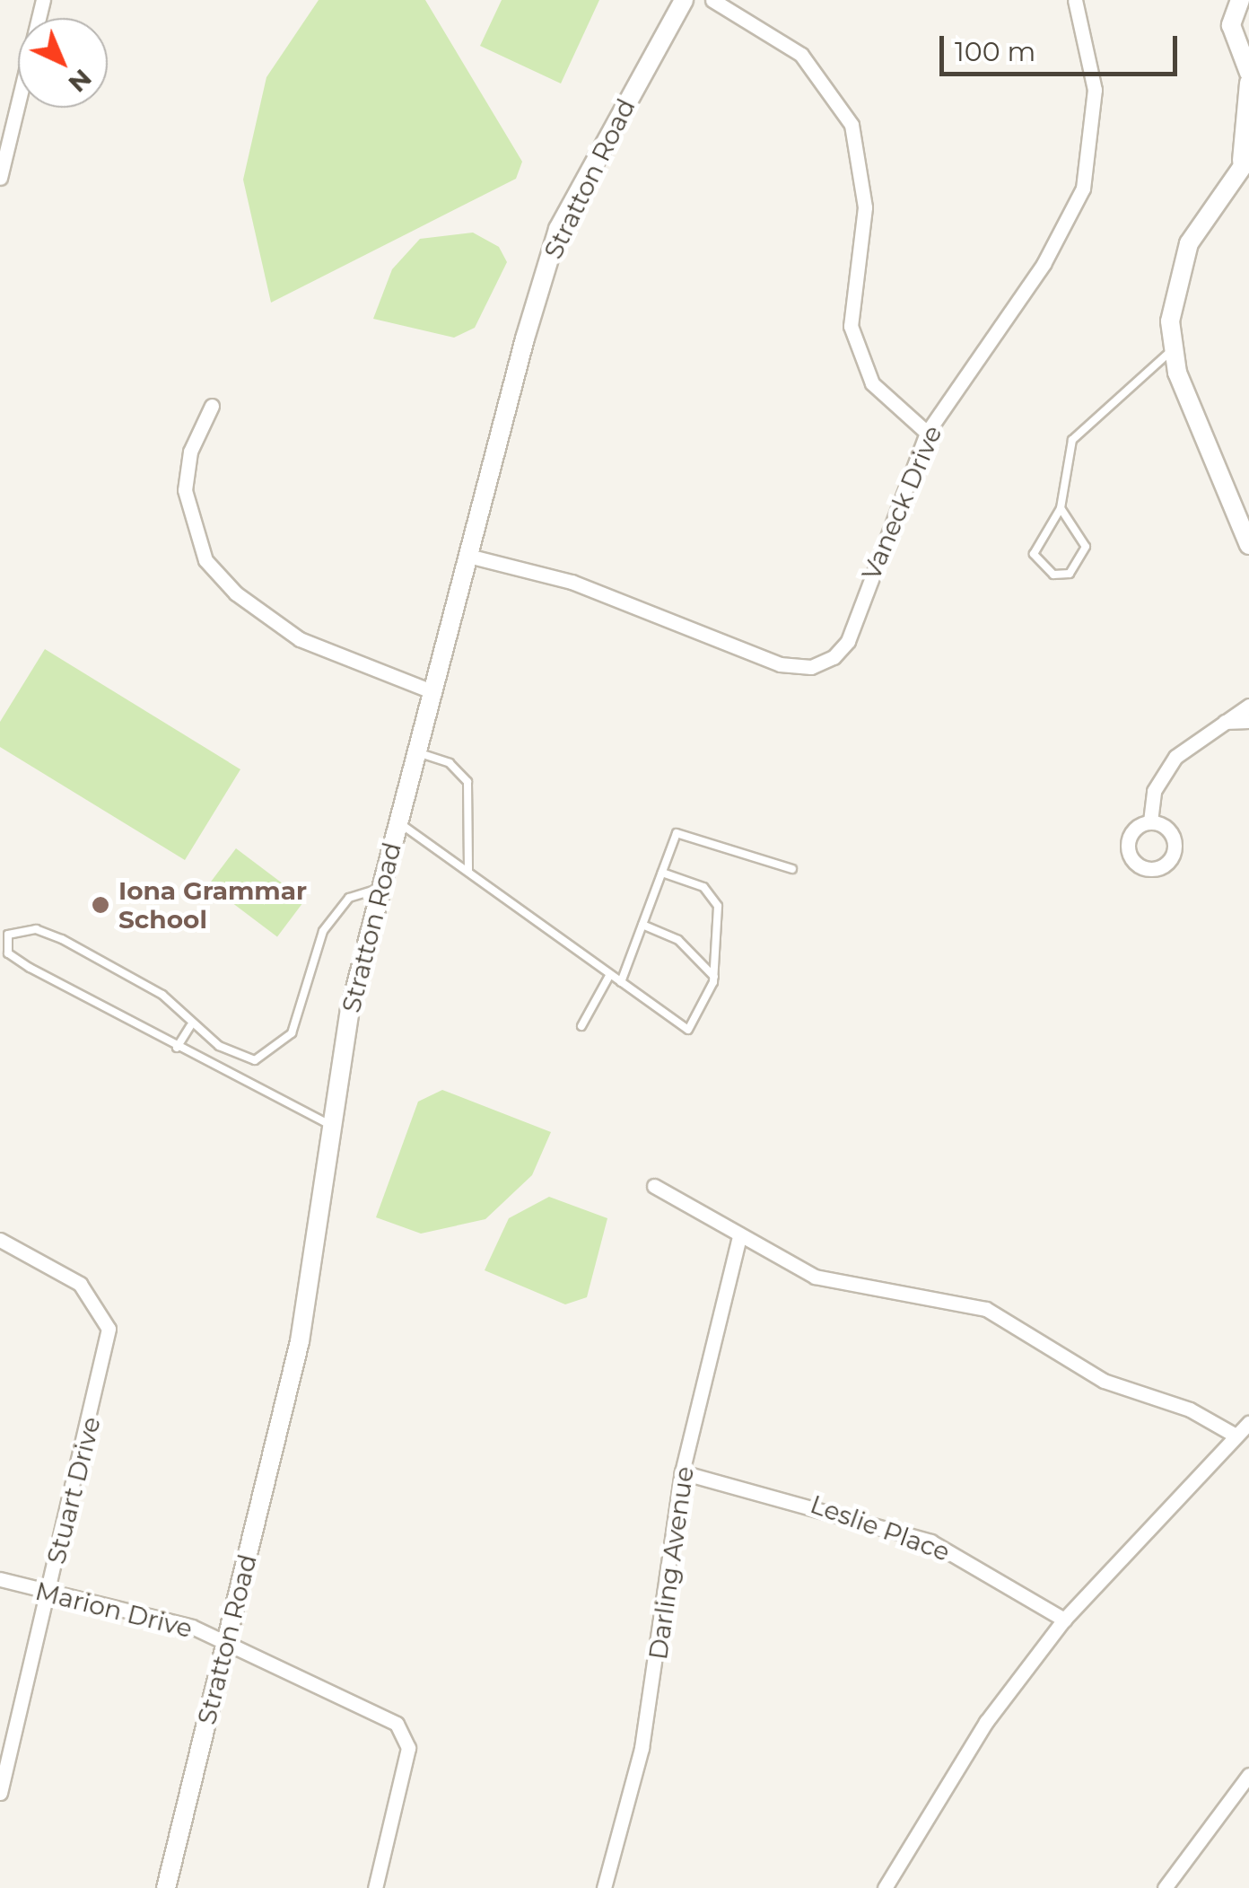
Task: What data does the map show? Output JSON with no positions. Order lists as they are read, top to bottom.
{
  "streets": {
    "street": [
      "Stratton Road",
      "Vaneck Drive",
      "Stuart Drive",
      "Leslie Place",
      "Darling Avenue",
      "Marion Drive"
    ]
  },
  "crossings": [
    ["Stratton Road", "Vaneck Drive"],
    ["Stratton Road", "Marion Drive"],
    ["Stuart Drive", "Marion Drive"],
    ["Leslie Place", "Darling Avenue"]
  ],
  "places": ["Iona Grammar School"],
  "scale_bar": "100 m",
  "north": "bottom right"
}
